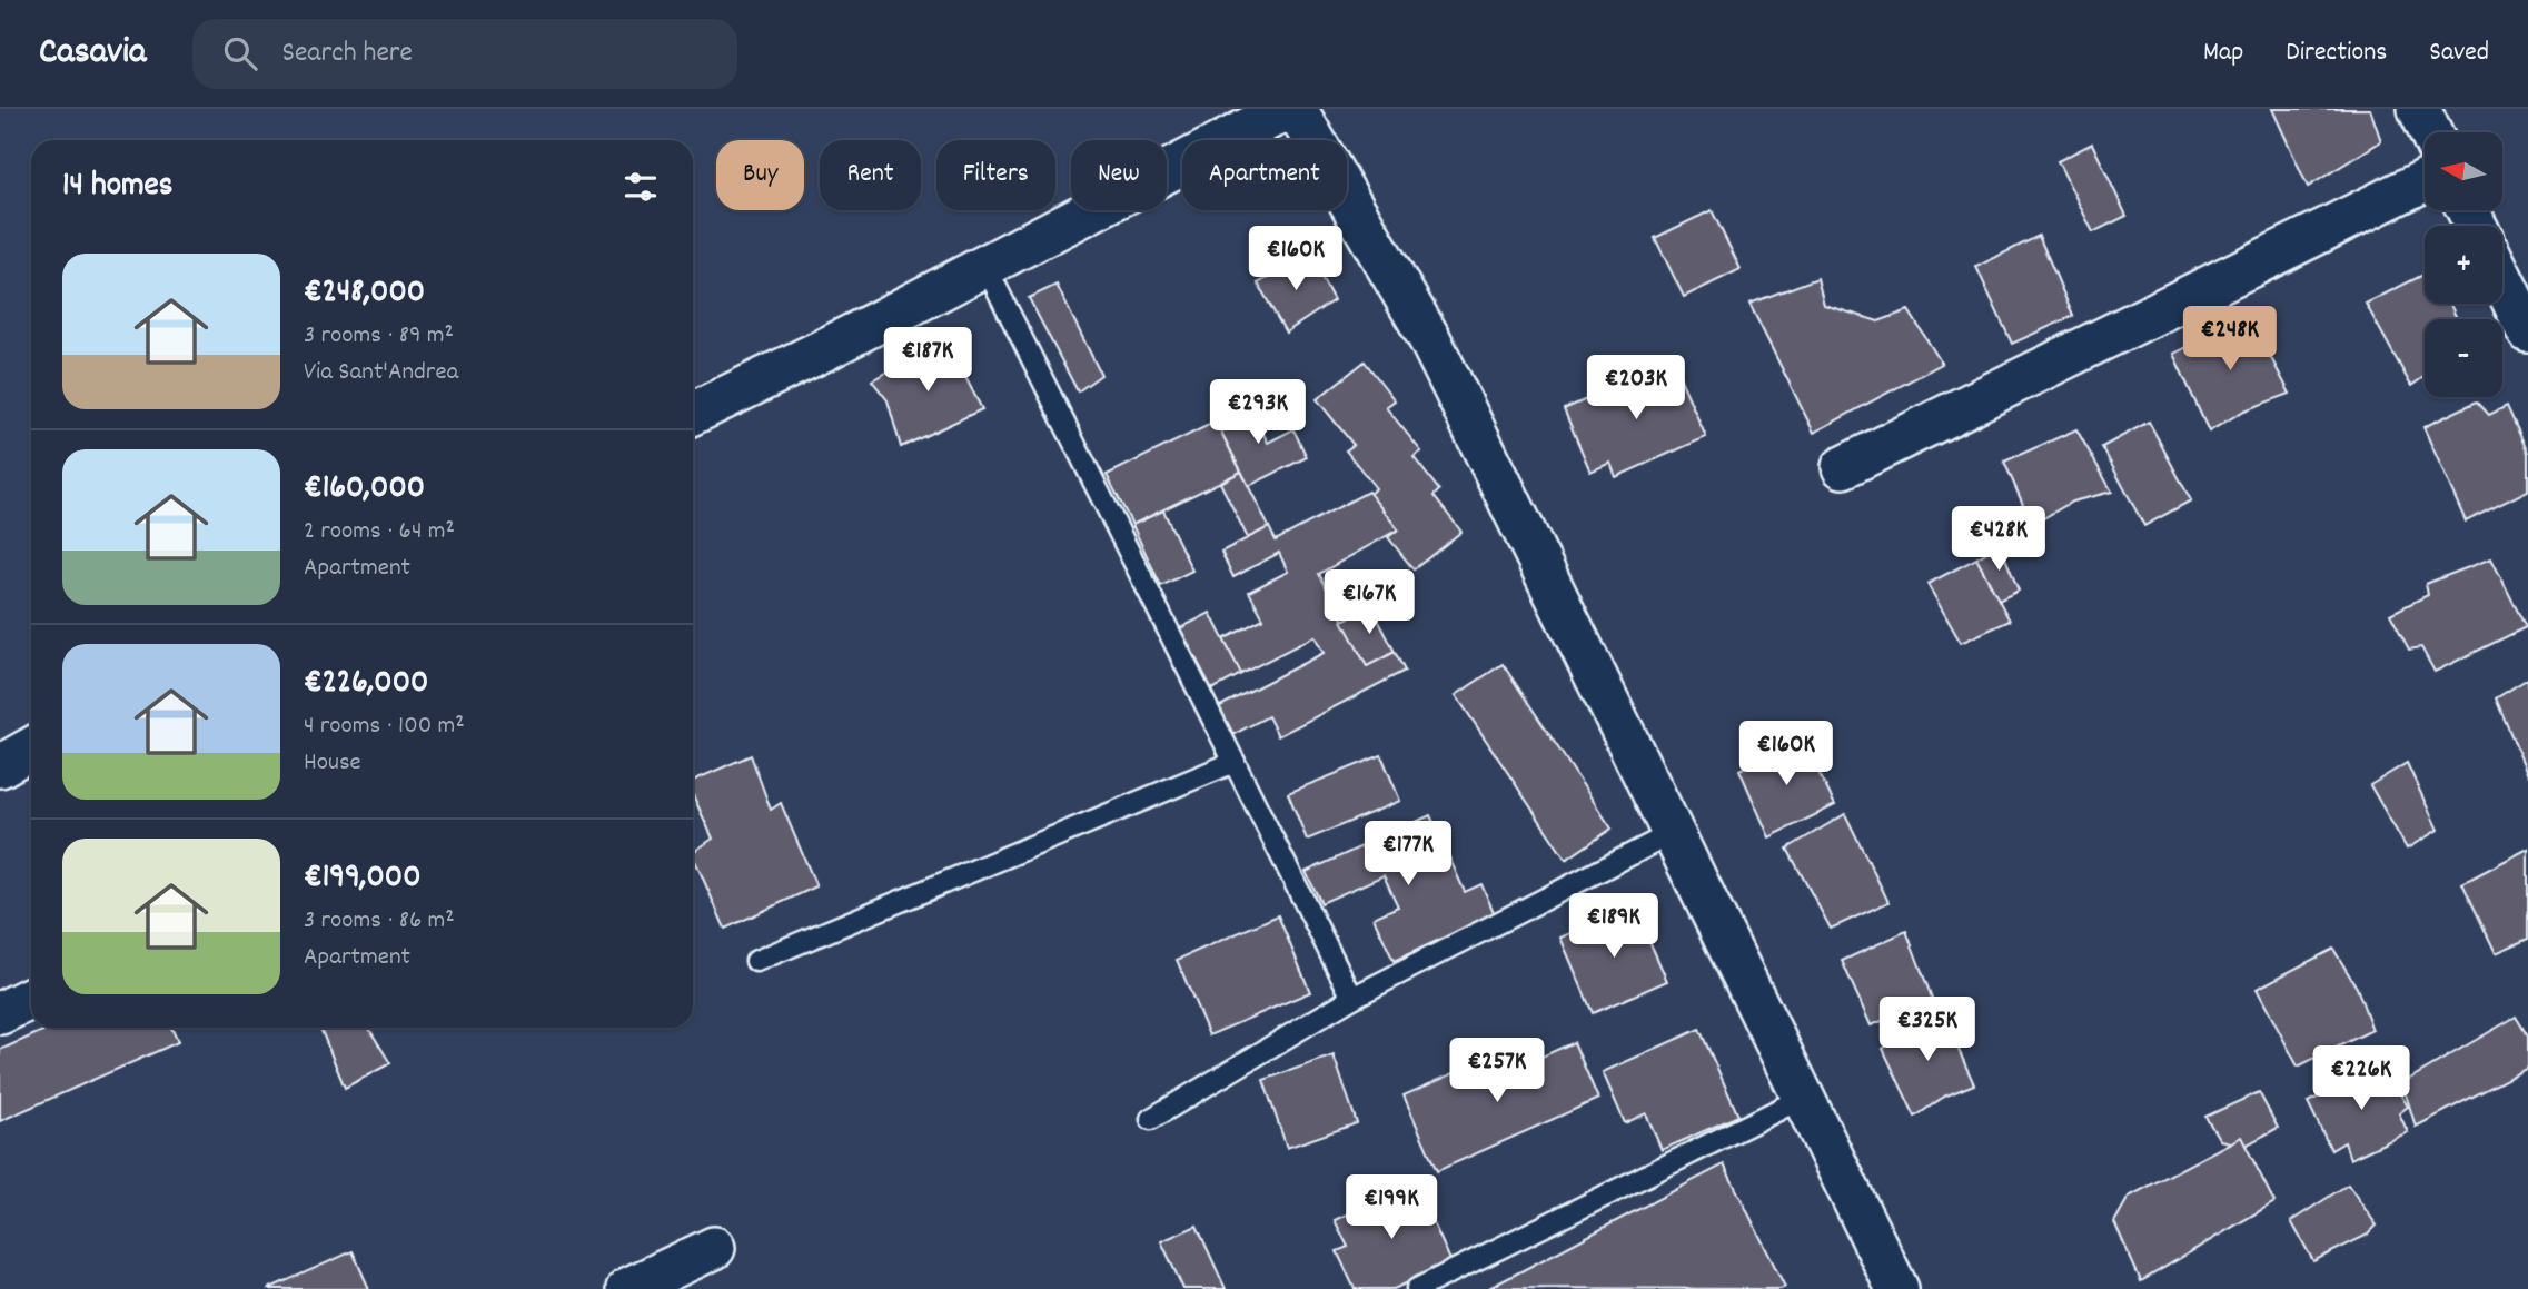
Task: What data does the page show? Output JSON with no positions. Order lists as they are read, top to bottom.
{
  "north": "left",
  "page": {
    "header": "Casavia",
    "search": "Search here",
    "nav": ["Map", "Directions", "Saved"],
    "map_buttons": ["+", "−"],
    "chip": [
      "Buy",
      "Rent",
      "Filters",
      "New",
      "Apartment"
    ],
    "heading": "14 homes",
    "price": [
      "€160K",
      "€248K",
      "€187K",
      "€203K",
      "€293K",
      "€428K",
      "€167K",
      "€160K",
      "€177K",
      "€189K",
      "€325K",
      "€257K",
      "€226K",
      "€199K"
    ],
    "list": [
      {
        "name": "€248,000",
        "note": "3 rooms · 89 m² · Via Sant'Andrea"
      },
      {
        "name": "€160,000",
        "note": "2 rooms · 64 m² · Apartment"
      },
      {
        "name": "€226,000",
        "note": "4 rooms · 100 m² · House"
      },
      {
        "name": "€199,000",
        "note": "3 rooms · 86 m² · Apartment"
      }
    ]
  }
}
